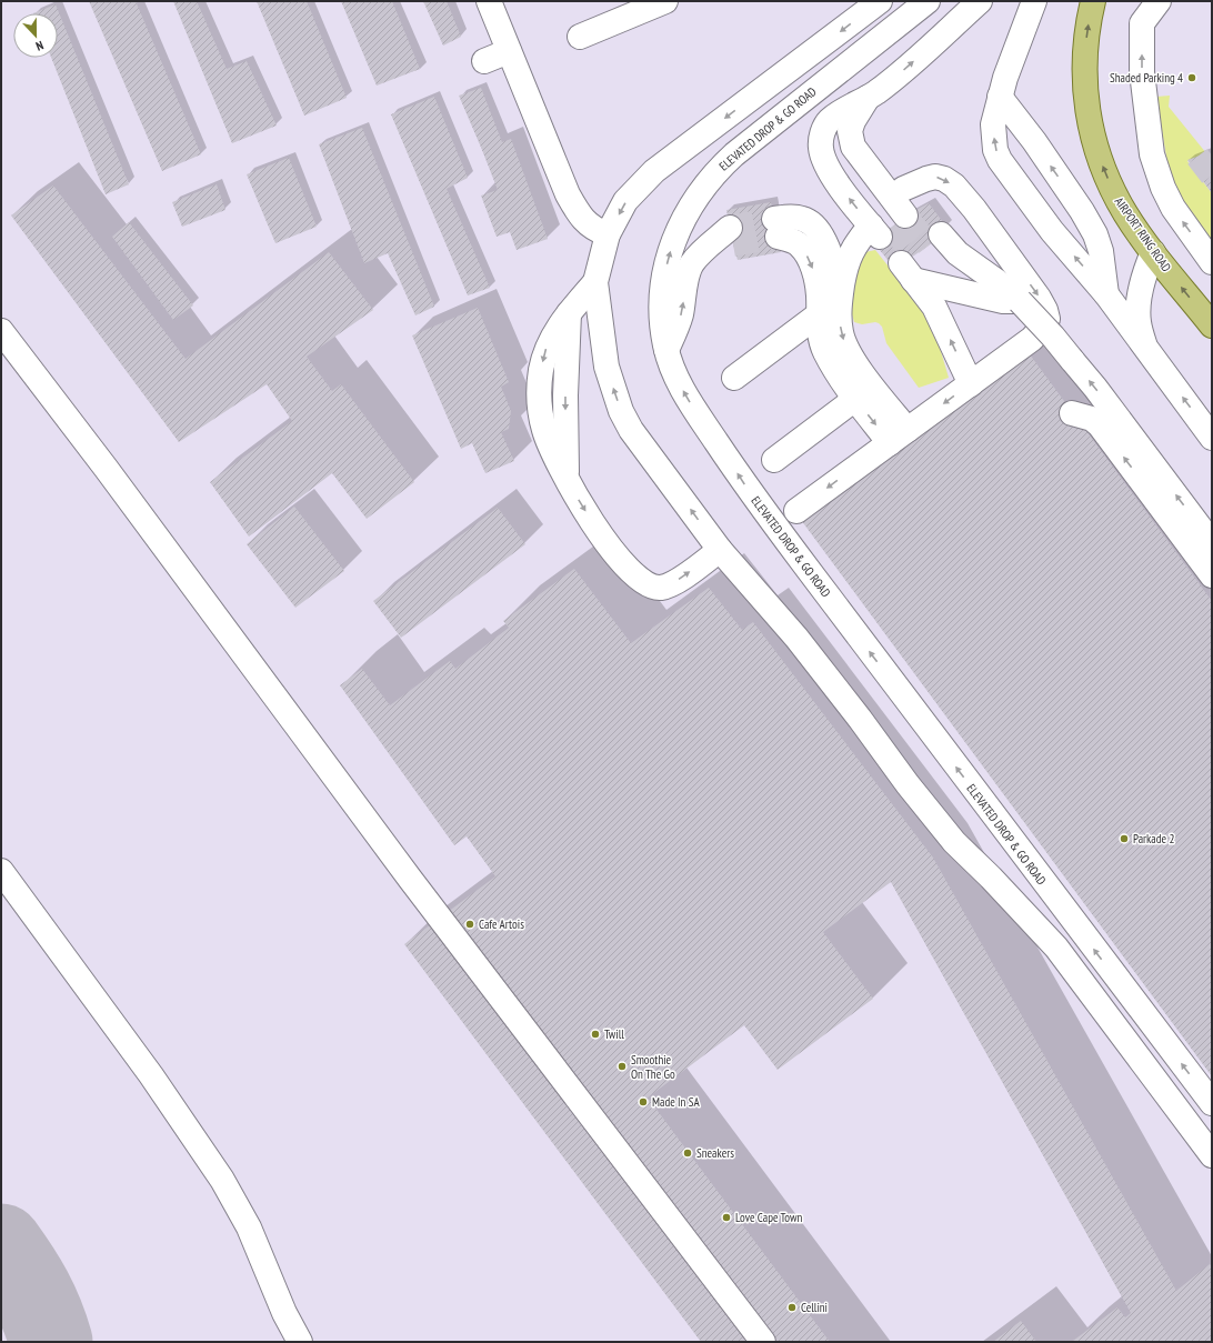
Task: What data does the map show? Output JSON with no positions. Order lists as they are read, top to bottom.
{
  "streets": {
    "main road": ["AIRPORT RING ROAD"],
    "street": ["ELEVATED DROP & GO ROAD"]
  },
  "one_way": ["AIRPORT RING ROAD"],
  "places": [
    "Shaded Parking 4",
    "Parkade 2",
    "Cafe Artois",
    "Twill",
    "Smoothie On The Go",
    "Made In SA",
    "Sneakers",
    "Love Cape Town",
    "Cellini"
  ],
  "north": "bottom"
}
